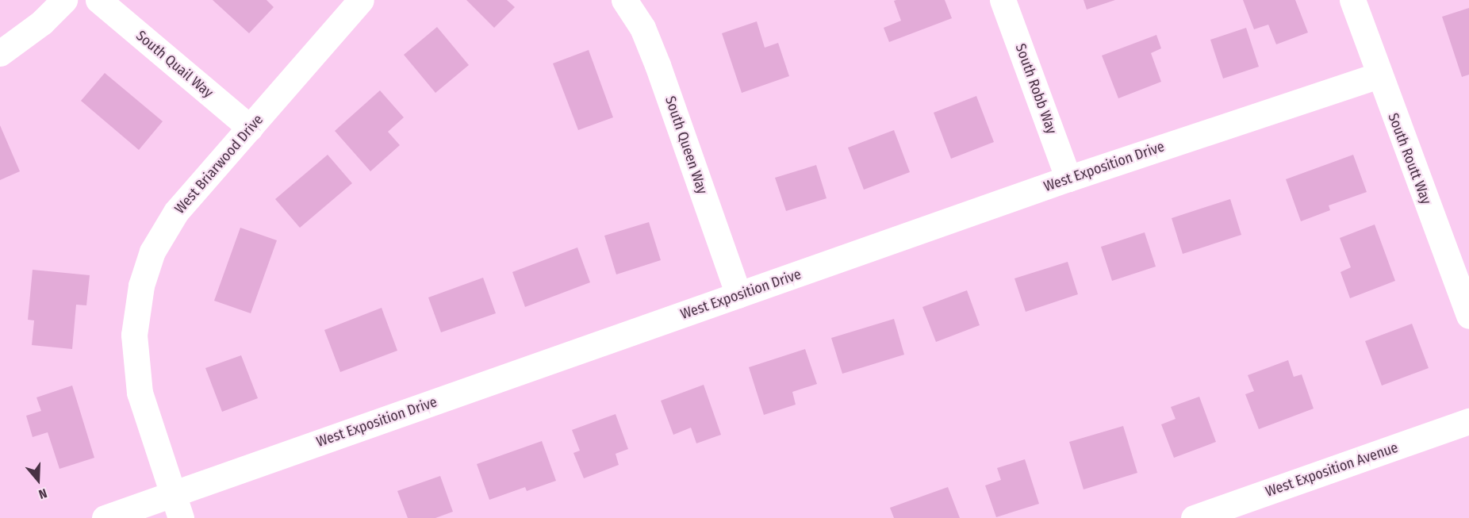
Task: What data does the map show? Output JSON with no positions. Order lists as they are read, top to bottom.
{
  "streets": {
    "street": [
      "South Quail Way",
      "South Robb Way",
      "South Queen Way",
      "South Routt Way",
      "West Briarwood Drive",
      "West Exposition Drive",
      "West Exposition Avenue"
    ]
  },
  "crossings": [
    ["South Quail Way", "West Briarwood Drive"],
    ["South Robb Way", "West Exposition Drive"],
    ["South Queen Way", "West Exposition Drive"],
    ["South Routt Way", "West Exposition Drive"],
    ["West Briarwood Drive", "West Exposition Drive"]
  ],
  "north": "bottom"
}
